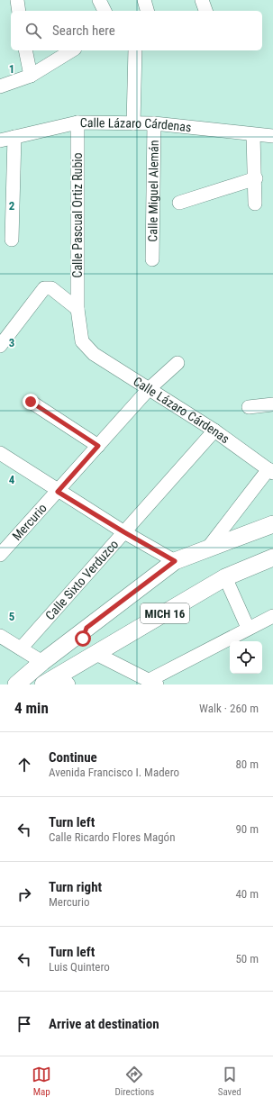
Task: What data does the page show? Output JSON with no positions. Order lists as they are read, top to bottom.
{
  "streets": {
    "main road": ["MICH 16"],
    "street": [
      "Calle Lázaro Cárdenas",
      "Calle Miguel Alemán",
      "Calle Pascual Ortiz Rubio",
      "Mercurio",
      "Calle Sixto Verduzco"
    ]
  },
  "crossings": [
    ["Calle Lázaro Cárdenas", "Calle Miguel Alemán"],
    ["Calle Lázaro Cárdenas", "Calle Pascual Ortiz Rubio"],
    ["Calle Lázaro Cárdenas", "Mercurio"],
    ["Calle Lázaro Cárdenas", "Calle Sixto Verduzco"]
  ],
  "page": {
    "search": "Search here",
    "heading": ["4 min", "Walk · 260 m"],
    "list": [
      ["Continue", "Avenida Francisco I. Madero", "80 m"],
      ["Turn left", "Calle Ricardo Flores Magón", "90 m"],
      ["Turn right", "Mercurio", "40 m"],
      ["Turn left", "Luis Quintero", "50 m"],
      "Arrive at destination"
    ],
    "nav": ["Map", "Directions", "Saved"]
  },
  "grid": {
    "rows": [
      "1",
      "2",
      "3",
      "4",
      "5"
    ]
  }
}
